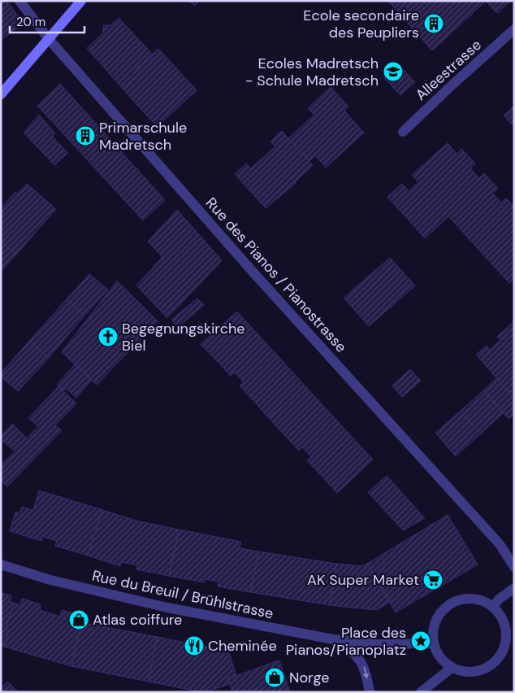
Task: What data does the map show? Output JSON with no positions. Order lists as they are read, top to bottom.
{
  "streets": {
    "street": ["Alleestrasse", "Rue des Pianos / Pianostrasse", "Rue du Breuil / Brühlstrasse"]
  },
  "places": {
    "building": ["Ecole secondaire des Peupliers", "Primarschule Madretsch"],
    "school or university": ["Ecoles Madretsch - Schule Madretsch"],
    "church": ["Begegnungskirche Biel"],
    "supermarket": ["AK Super Market"],
    "shop": ["Atlas coiffure", "Norge"],
    "place": ["Place des Pianos/Pianoplatz"],
    "restaurant": ["Cheminée"]
  },
  "scale_bar": "20 m"
}
